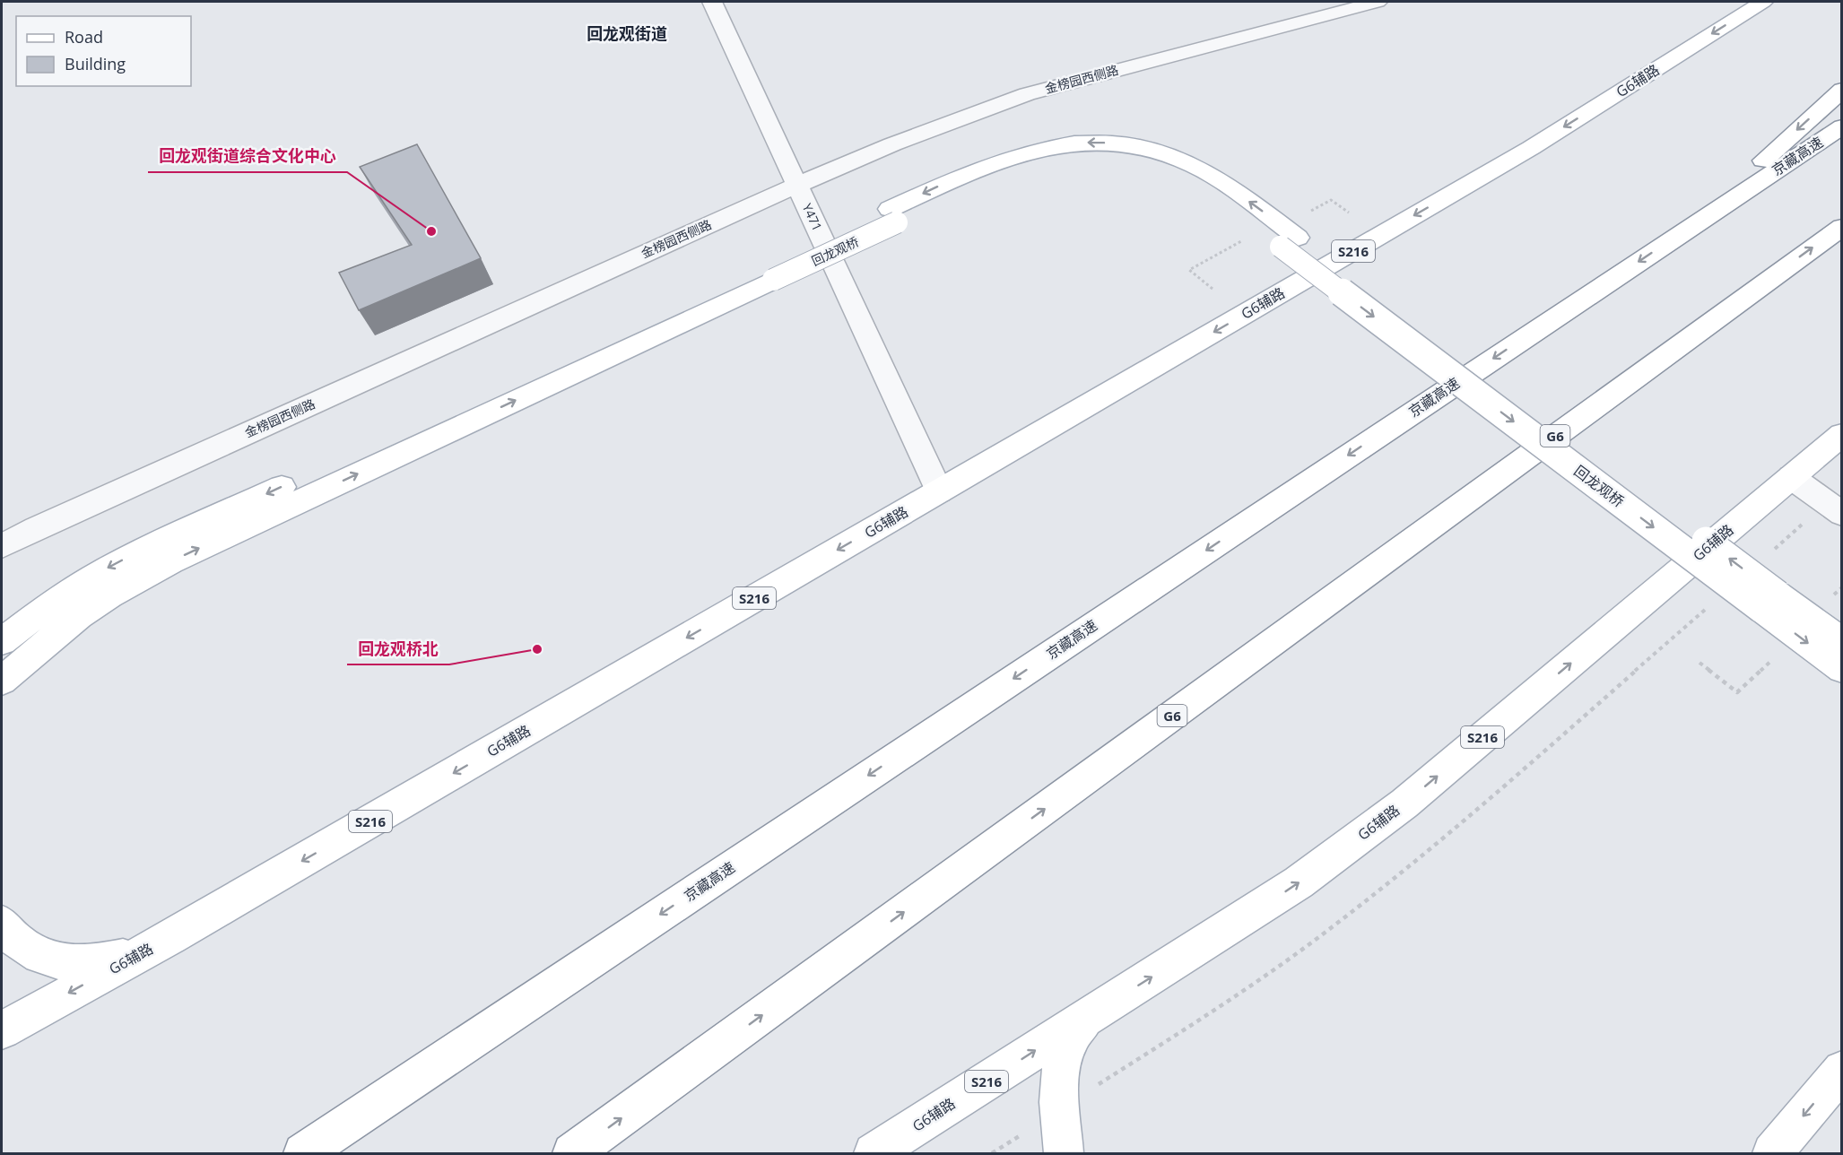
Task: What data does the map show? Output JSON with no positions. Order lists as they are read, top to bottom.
{
  "streets": {
    "main road": [
      "G6辅路",
      "京藏高速",
      "回龙观桥",
      "S216",
      "G6"
    ],
    "street": ["金榜园西侧路", "Y471"]
  },
  "crossings": [
    ["金榜园西侧路", "Y471"],
    ["G6辅路", "Y471"]
  ],
  "districts": ["回龙观街道"],
  "places": ["回龙观街道综合文化中心", "回龙观桥北"],
  "legend": ["Road", "Building"]
}
